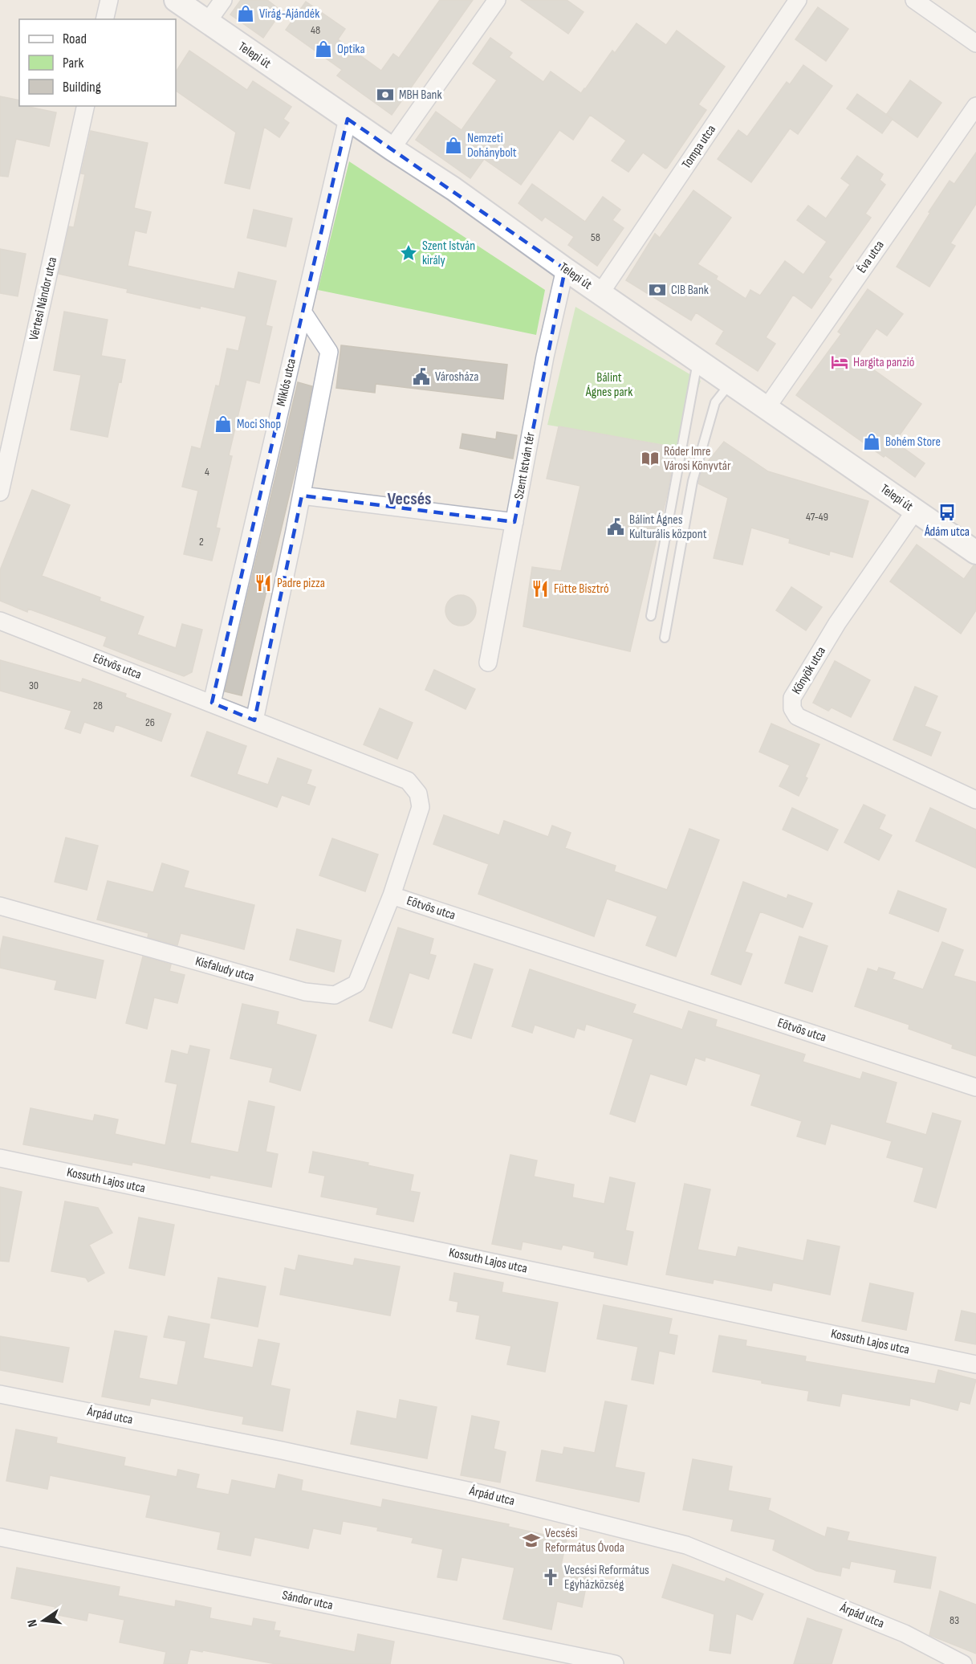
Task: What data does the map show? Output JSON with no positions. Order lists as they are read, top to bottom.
{
  "streets": {
    "main road": ["Telepi út"],
    "street": [
      "Tompa utca",
      "Éva utca",
      "Vértesi Nándor utca",
      "Miklós utca",
      "Szent István tér",
      "Eötvös utca",
      "Könyök utca",
      "Kisfaludy utca",
      "Kossuth Lajos utca",
      "Árpád utca",
      "Sándor utca"
    ]
  },
  "crossings": [
    ["Telepi út", "Tompa utca"],
    ["Telepi út", "Éva utca"],
    ["Telepi út", "Miklós utca"],
    ["Telepi út", "Szent István tér"],
    ["Telepi út", "Könyök utca"],
    ["Miklós utca", "Eötvös utca"],
    ["Eötvös utca", "Kisfaludy utca"]
  ],
  "districts": ["Vecsés"],
  "parks": ["Bálint Ágnes park"],
  "places": {
    "shop": [
      "Virág-Ajándék",
      "Optika",
      "Nemzeti Dohánybolt",
      "Moci Shop",
      "Bohém Store"
    ],
    "bank": ["MBH Bank", "CIB Bank"],
    "place": ["Szent István király"],
    "hotel": ["Hargita panzió"],
    "public building": ["Városháza", "Bálint Ágnes Kulturális központ"],
    "library": ["Róder Imre Városi Könyvtár"],
    "bus stop": ["Ádám utca"],
    "restaurant": ["Padre pizza", "Fütte Bisztró"],
    "school or university": ["Vecsési Református Óvoda"],
    "church": ["Vecsési Református Egyházközség"]
  },
  "house_numbers": [
    "48",
    "58",
    "4",
    "47-49",
    "2",
    "30",
    "28",
    "26",
    "83"
  ],
  "legend": ["Road", "Park", "Building"],
  "north": "left"
}
